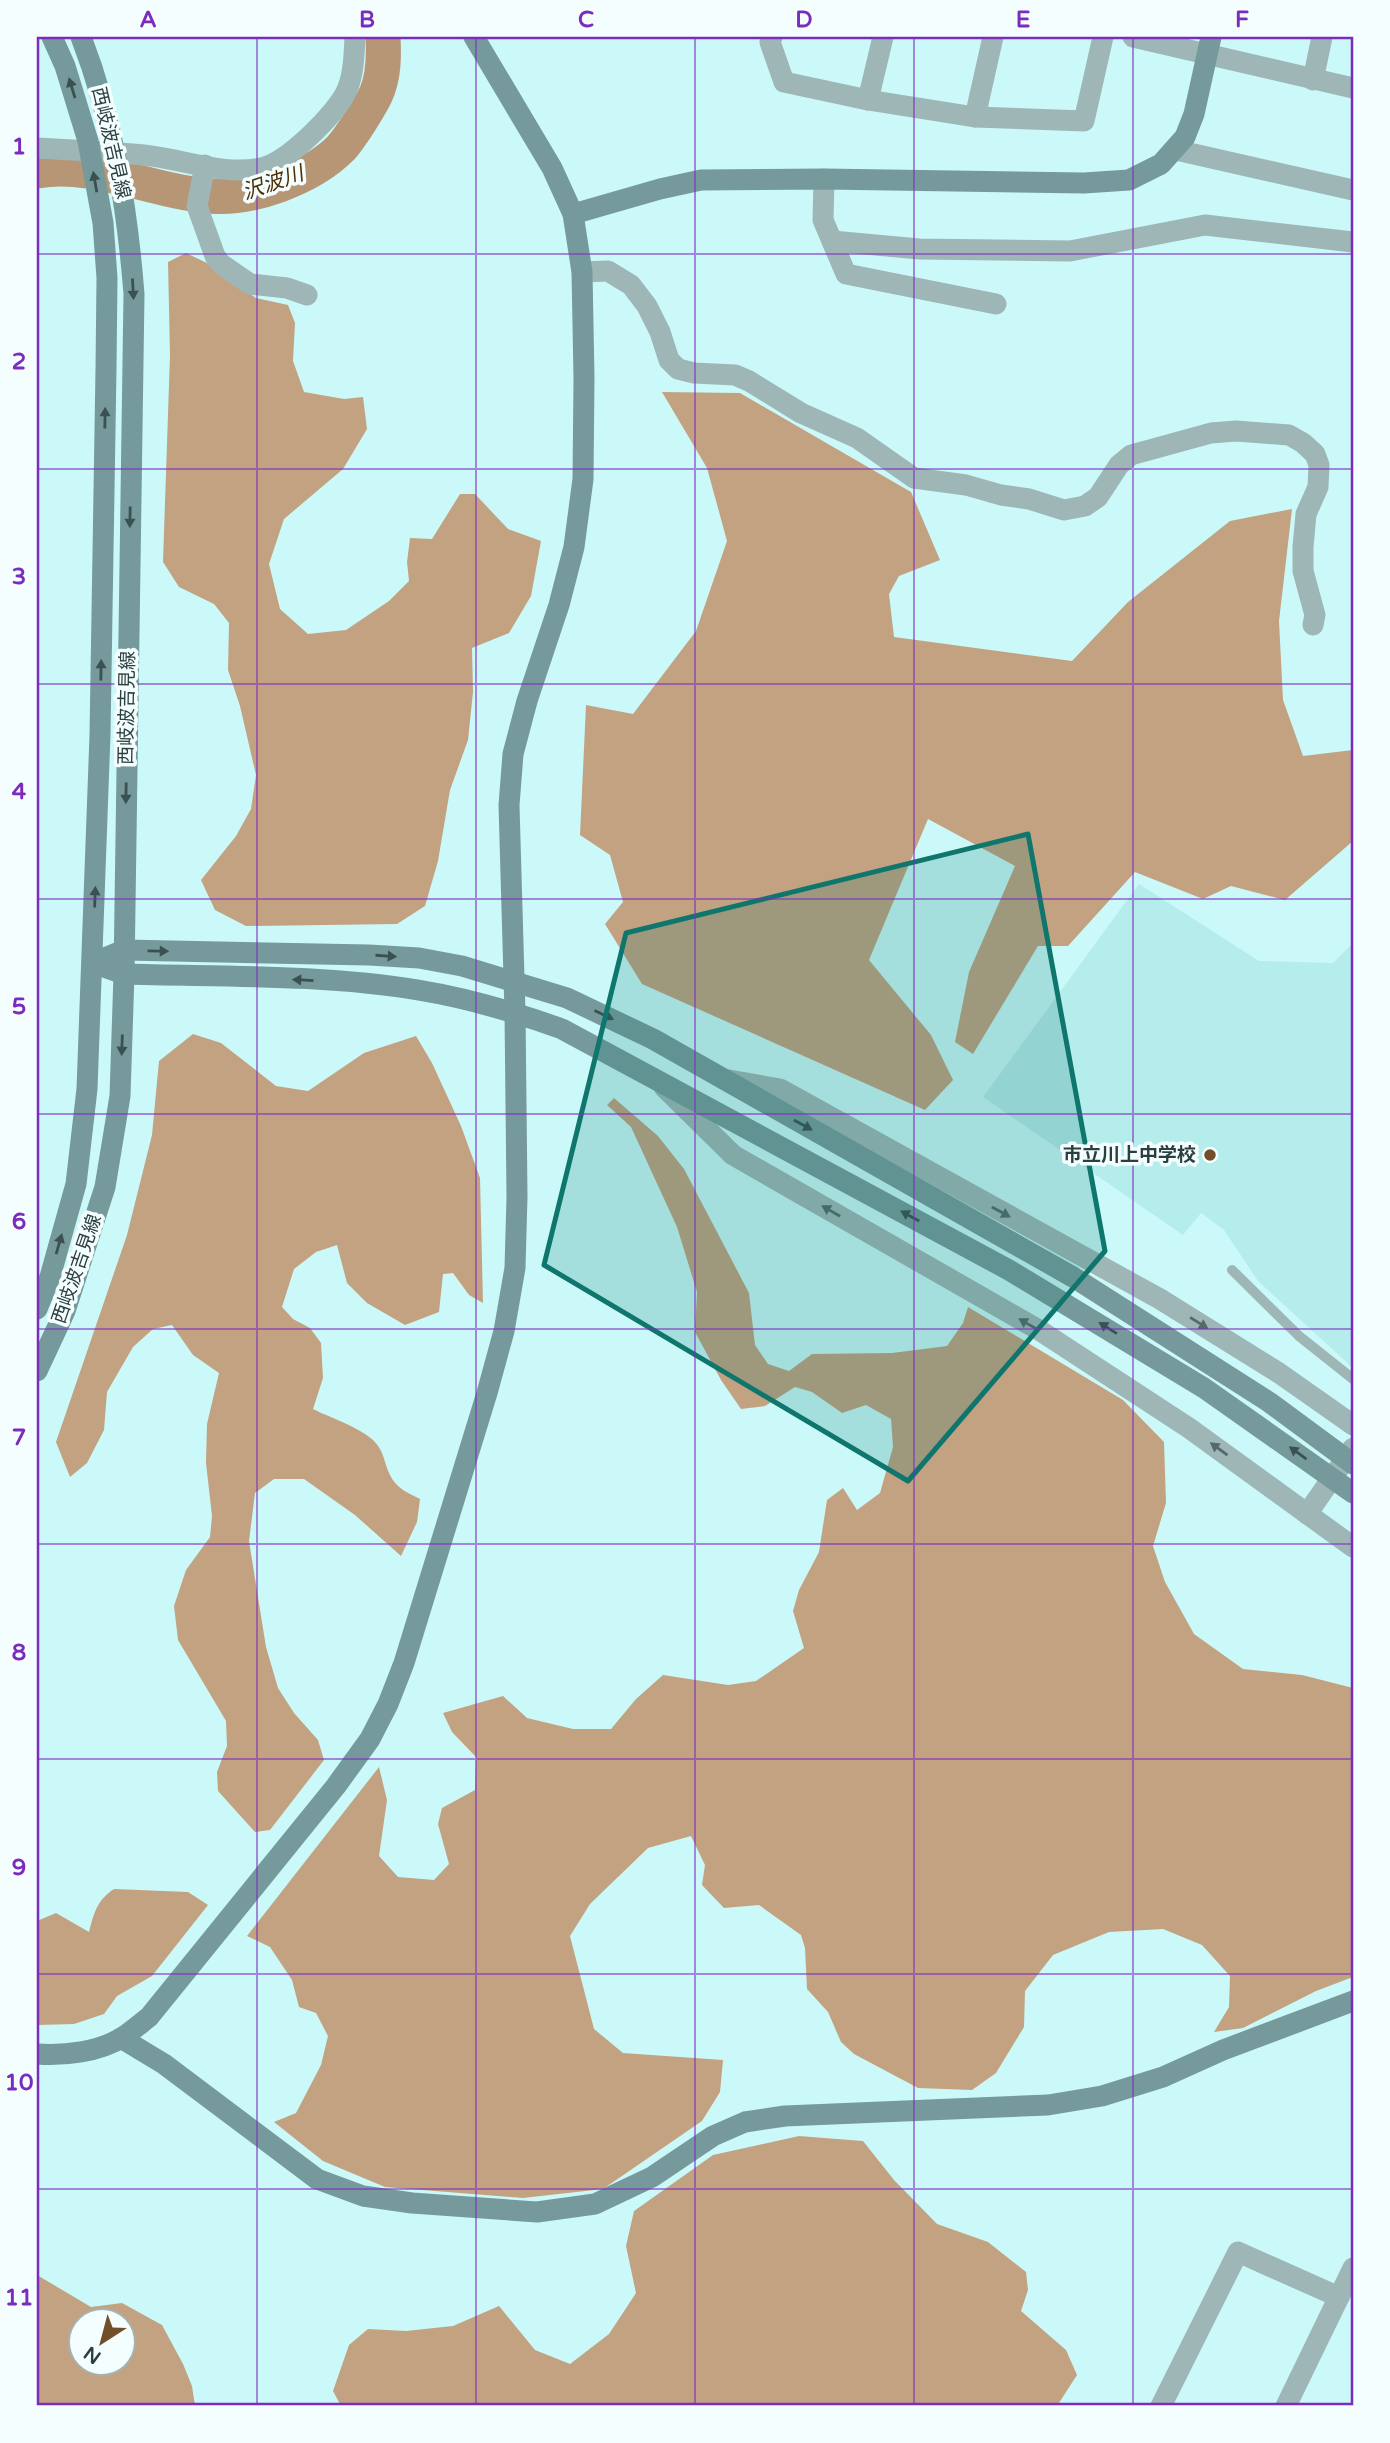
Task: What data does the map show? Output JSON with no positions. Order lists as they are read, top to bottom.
{
  "streets": {
    "street": ["西岐波吉見線"]
  },
  "water": ["沢波川"],
  "places": ["市立川上中学校"],
  "north": "bottom left",
  "grid": {
    "columns": [
      "A",
      "B",
      "C",
      "D",
      "E",
      "F"
    ],
    "rows": [
      "1",
      "2",
      "3",
      "4",
      "5",
      "6",
      "7",
      "8",
      "9",
      "10",
      "11"
    ]
  }
}
